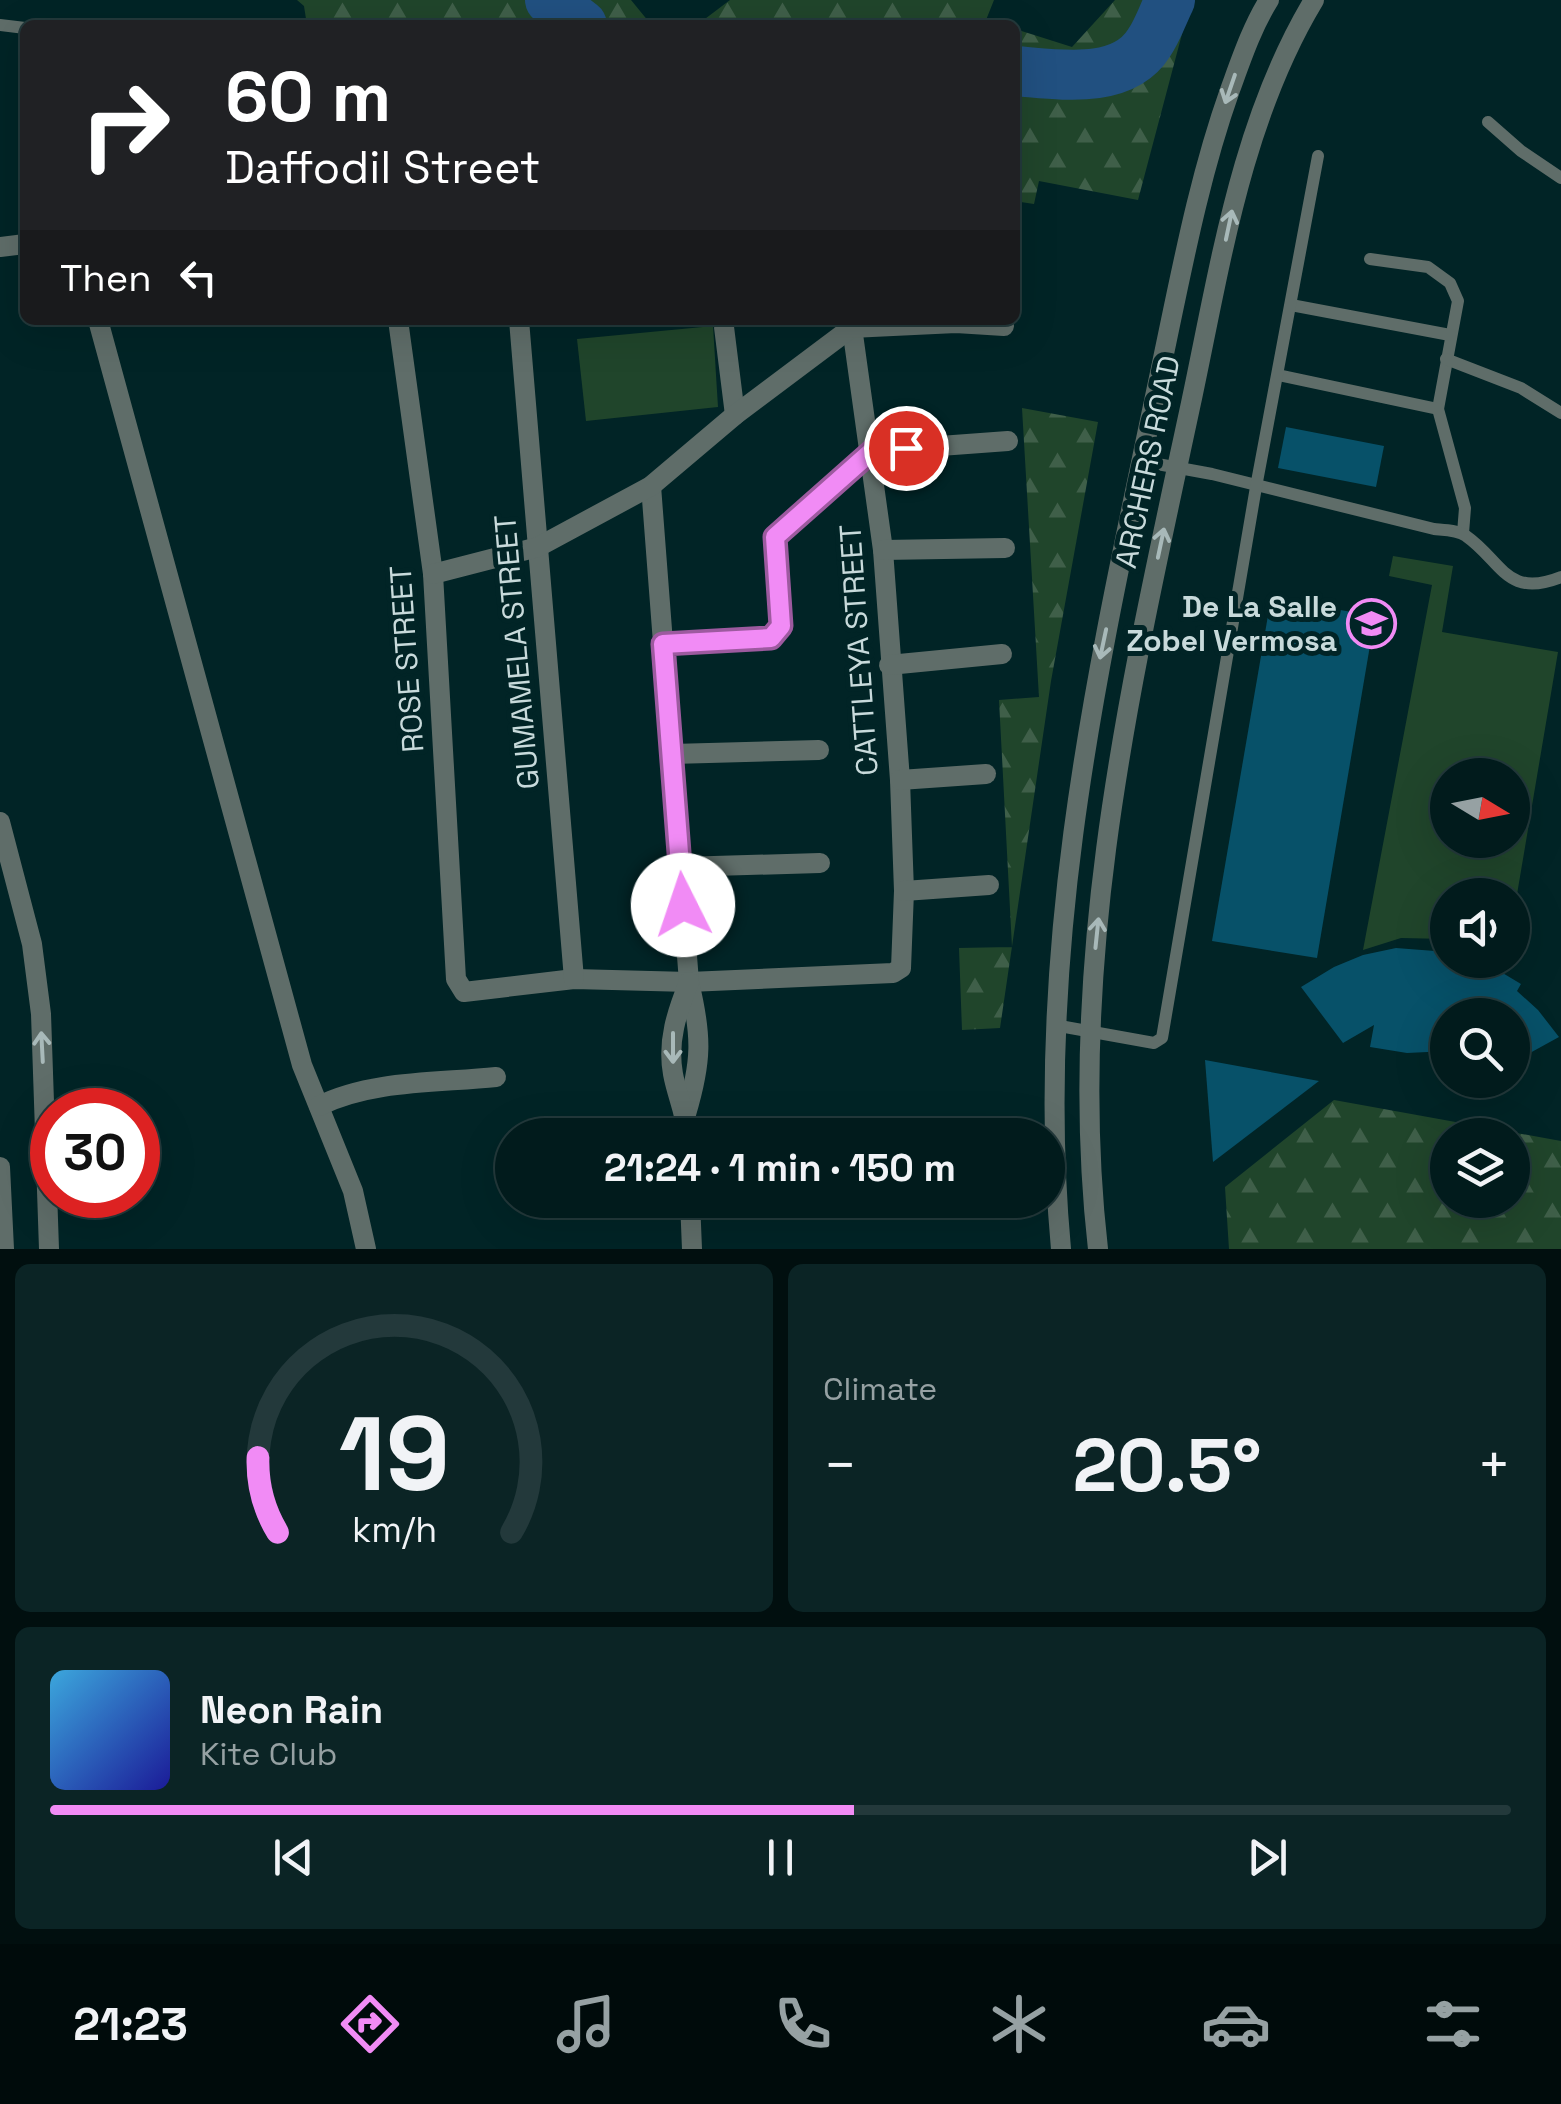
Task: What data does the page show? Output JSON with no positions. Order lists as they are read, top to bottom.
{
  "streets": {
    "street": [
      "ARCHERS ROAD",
      "CATTLEYA STREET",
      "GUMAMELA STREET",
      "ROSE STREET"
    ]
  },
  "crossings": [
    ["GUMAMELA STREET", "ROSE STREET"]
  ],
  "places": {
    "school or university": ["De La Salle Zobel Vermosa"]
  },
  "north": "right",
  "page": {
    "turn": ["60 m", "Daffodil Street"],
    "then": "Then",
    "limit": "30",
    "trip": "21:24 · 1 min · 150 m",
    "tile": "Climate",
    "heat": ["−", "20.5°", "+"],
    "song": ["Neon Rain", "Kite Club"],
    "tabs": "21:23",
    "gauge": ["19", "km/h"]
  }
}
